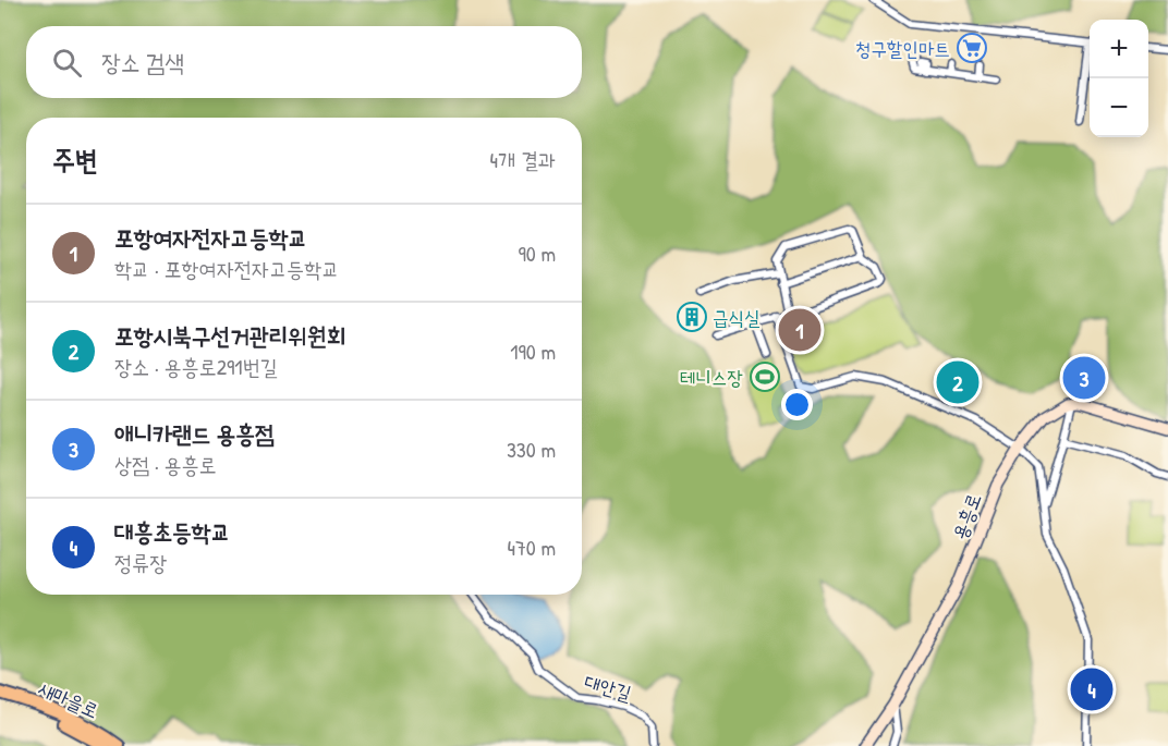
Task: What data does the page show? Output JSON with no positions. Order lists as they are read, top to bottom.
{
  "streets": {
    "main road": ["용흥로", "새마을로"],
    "street": ["대안길"]
  },
  "places": {
    "supermarket": ["청구할인마트"],
    "building": ["급식실"],
    "sports": ["테니스장"]
  },
  "page": {
    "map_buttons": ["+", "−"],
    "search": "장소 검색",
    "heading": ["주변", "4개 결과"],
    "list": [
      {
        "mark": "1",
        "name": "포항여자전자고등학교",
        "note": "학교 · 포항여자전자고등학교",
        "value": "90 m"
      },
      {
        "mark": "2",
        "name": "포항시북구선거관리위원회",
        "note": "장소 · 용흥로291번길",
        "value": "190 m"
      },
      {
        "mark": "3",
        "name": "애니카랜드 용흥점",
        "note": "상점 · 용흥로",
        "value": "330 m"
      },
      {
        "mark": "4",
        "name": "대흥초등학교",
        "note": "정류장",
        "value": "470 m"
      }
    ],
    "pins": [
      "1",
      "3",
      "2",
      "4"
    ]
  }
}
